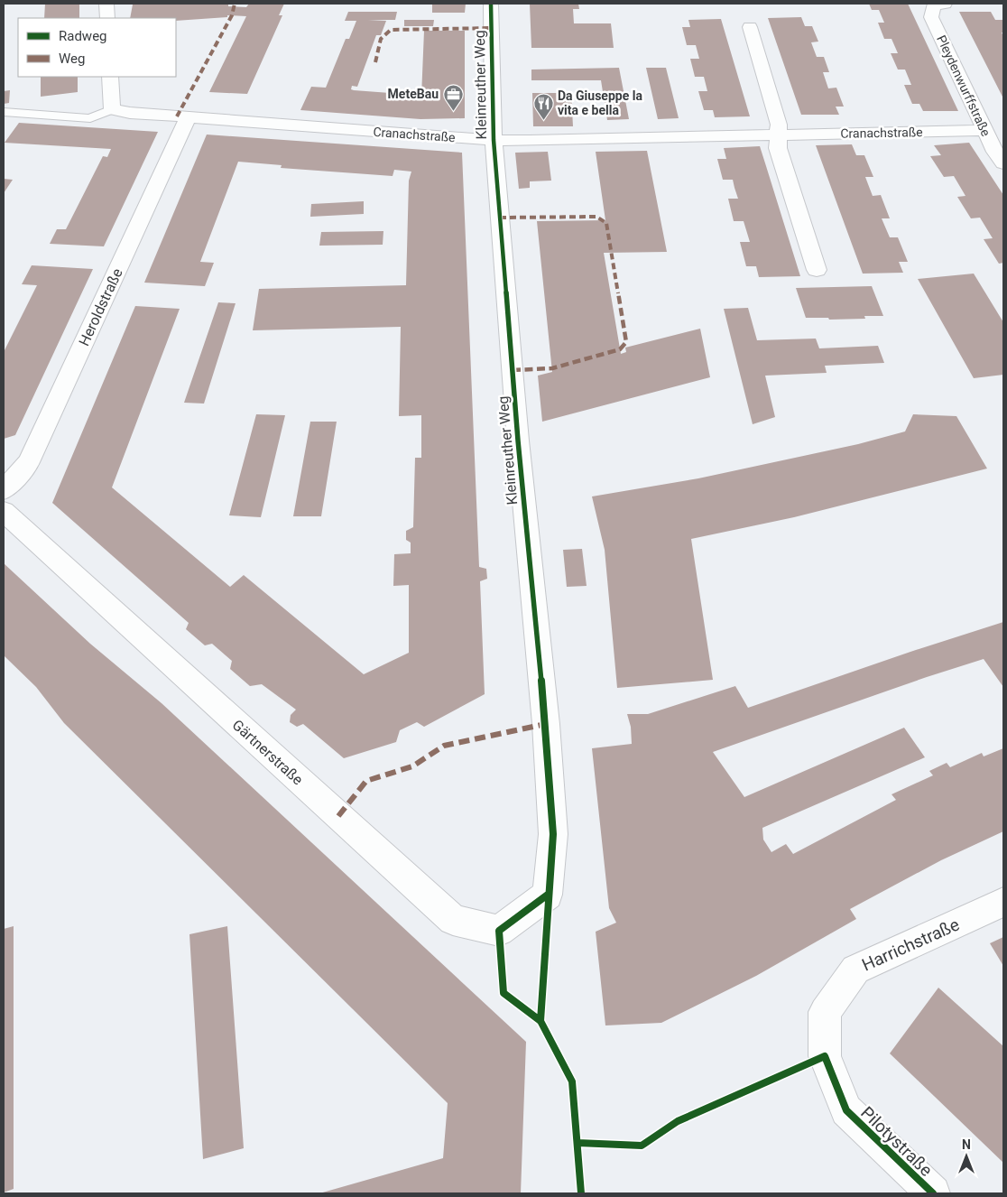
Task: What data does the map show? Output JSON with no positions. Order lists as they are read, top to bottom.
{
  "streets": {
    "street": [
      "Kleinreuther Weg",
      "Pleydenwurffstraße",
      "Cranachstraße",
      "Heroldstraße",
      "Gärtnerstraße",
      "Harrichstraße",
      "Pilotystraße"
    ]
  },
  "crossings": [
    ["Kleinreuther Weg", "Cranachstraße"],
    ["Kleinreuther Weg", "Gärtnerstraße"],
    ["Pleydenwurffstraße", "Cranachstraße"],
    ["Cranachstraße", "Heroldstraße"],
    ["Harrichstraße", "Pilotystraße"]
  ],
  "places": {
    "office": ["MeteBau"],
    "restaurant": ["Da Giuseppe la vita e bella"]
  },
  "legend": ["Radweg", "Weg"],
  "north": "top"
}
